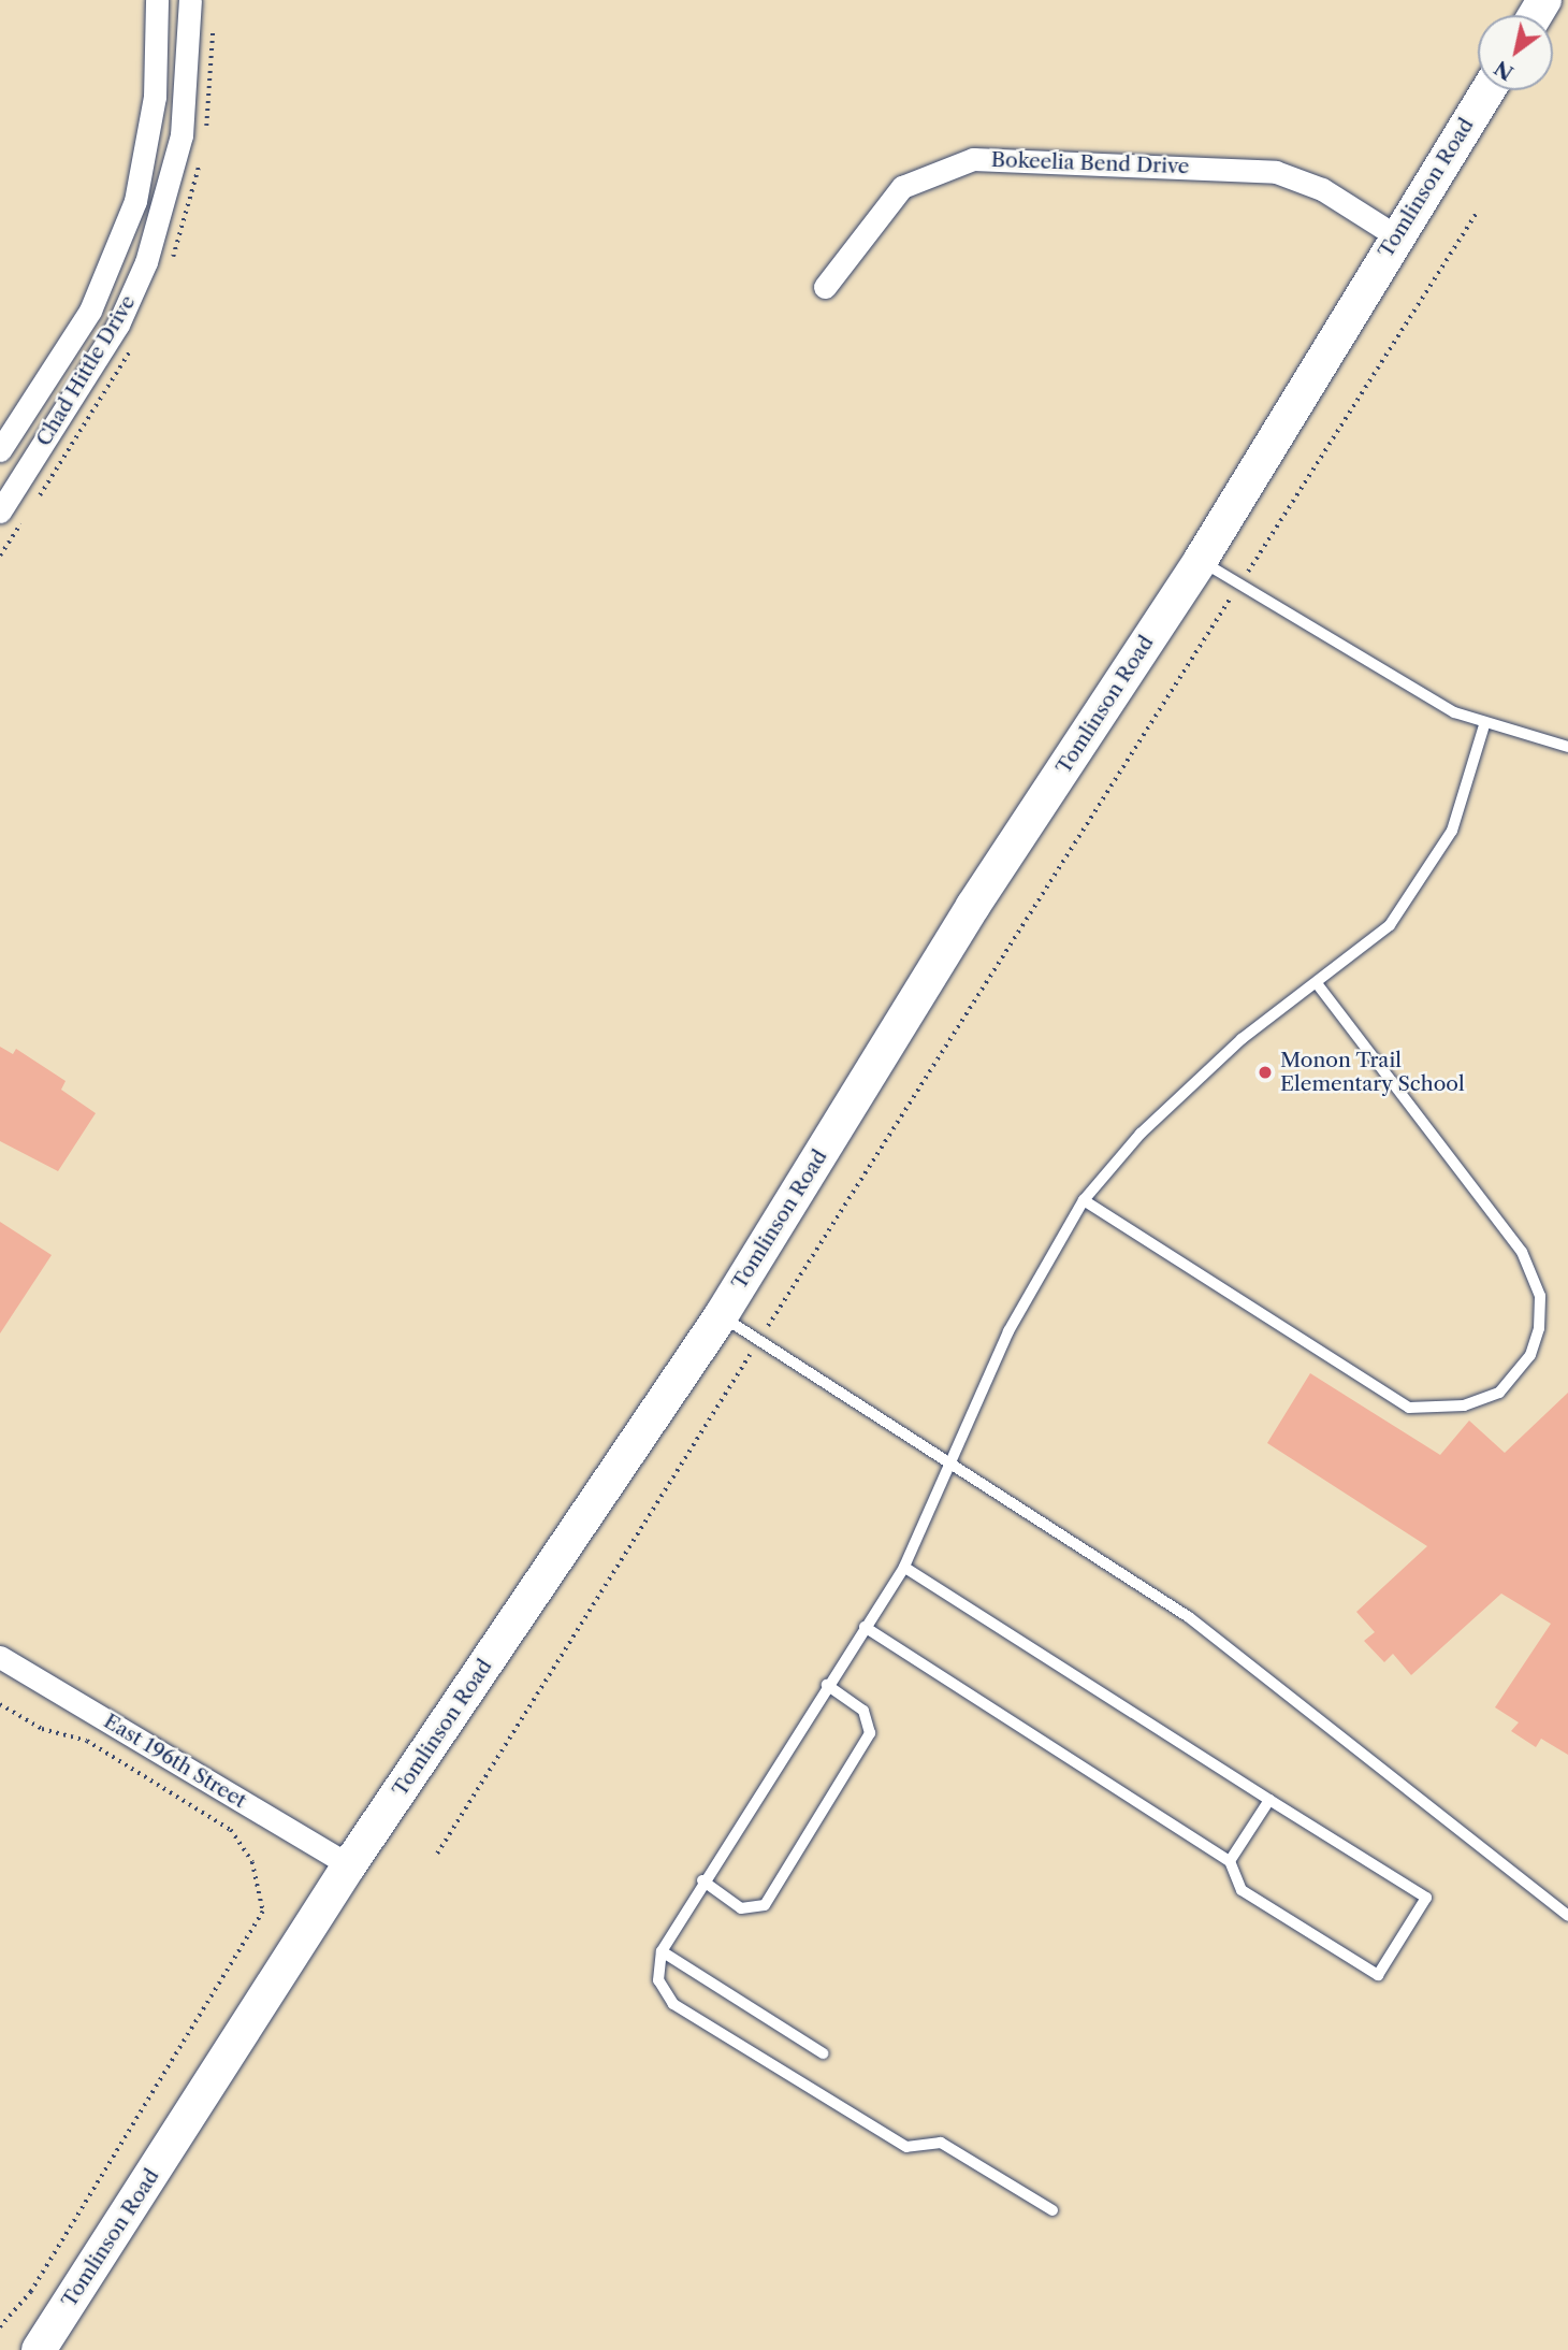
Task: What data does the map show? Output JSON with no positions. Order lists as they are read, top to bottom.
{
  "streets": {
    "street": [
      "Bokeelia Bend Drive",
      "Tomlinson Road",
      "Chad Hittle Drive",
      "East 196th Street"
    ]
  },
  "crossings": [
    ["Bokeelia Bend Drive", "Tomlinson Road"],
    ["Tomlinson Road", "East 196th Street"]
  ],
  "places": ["Monon Trail Elementary School"],
  "north": "bottom left"
}
